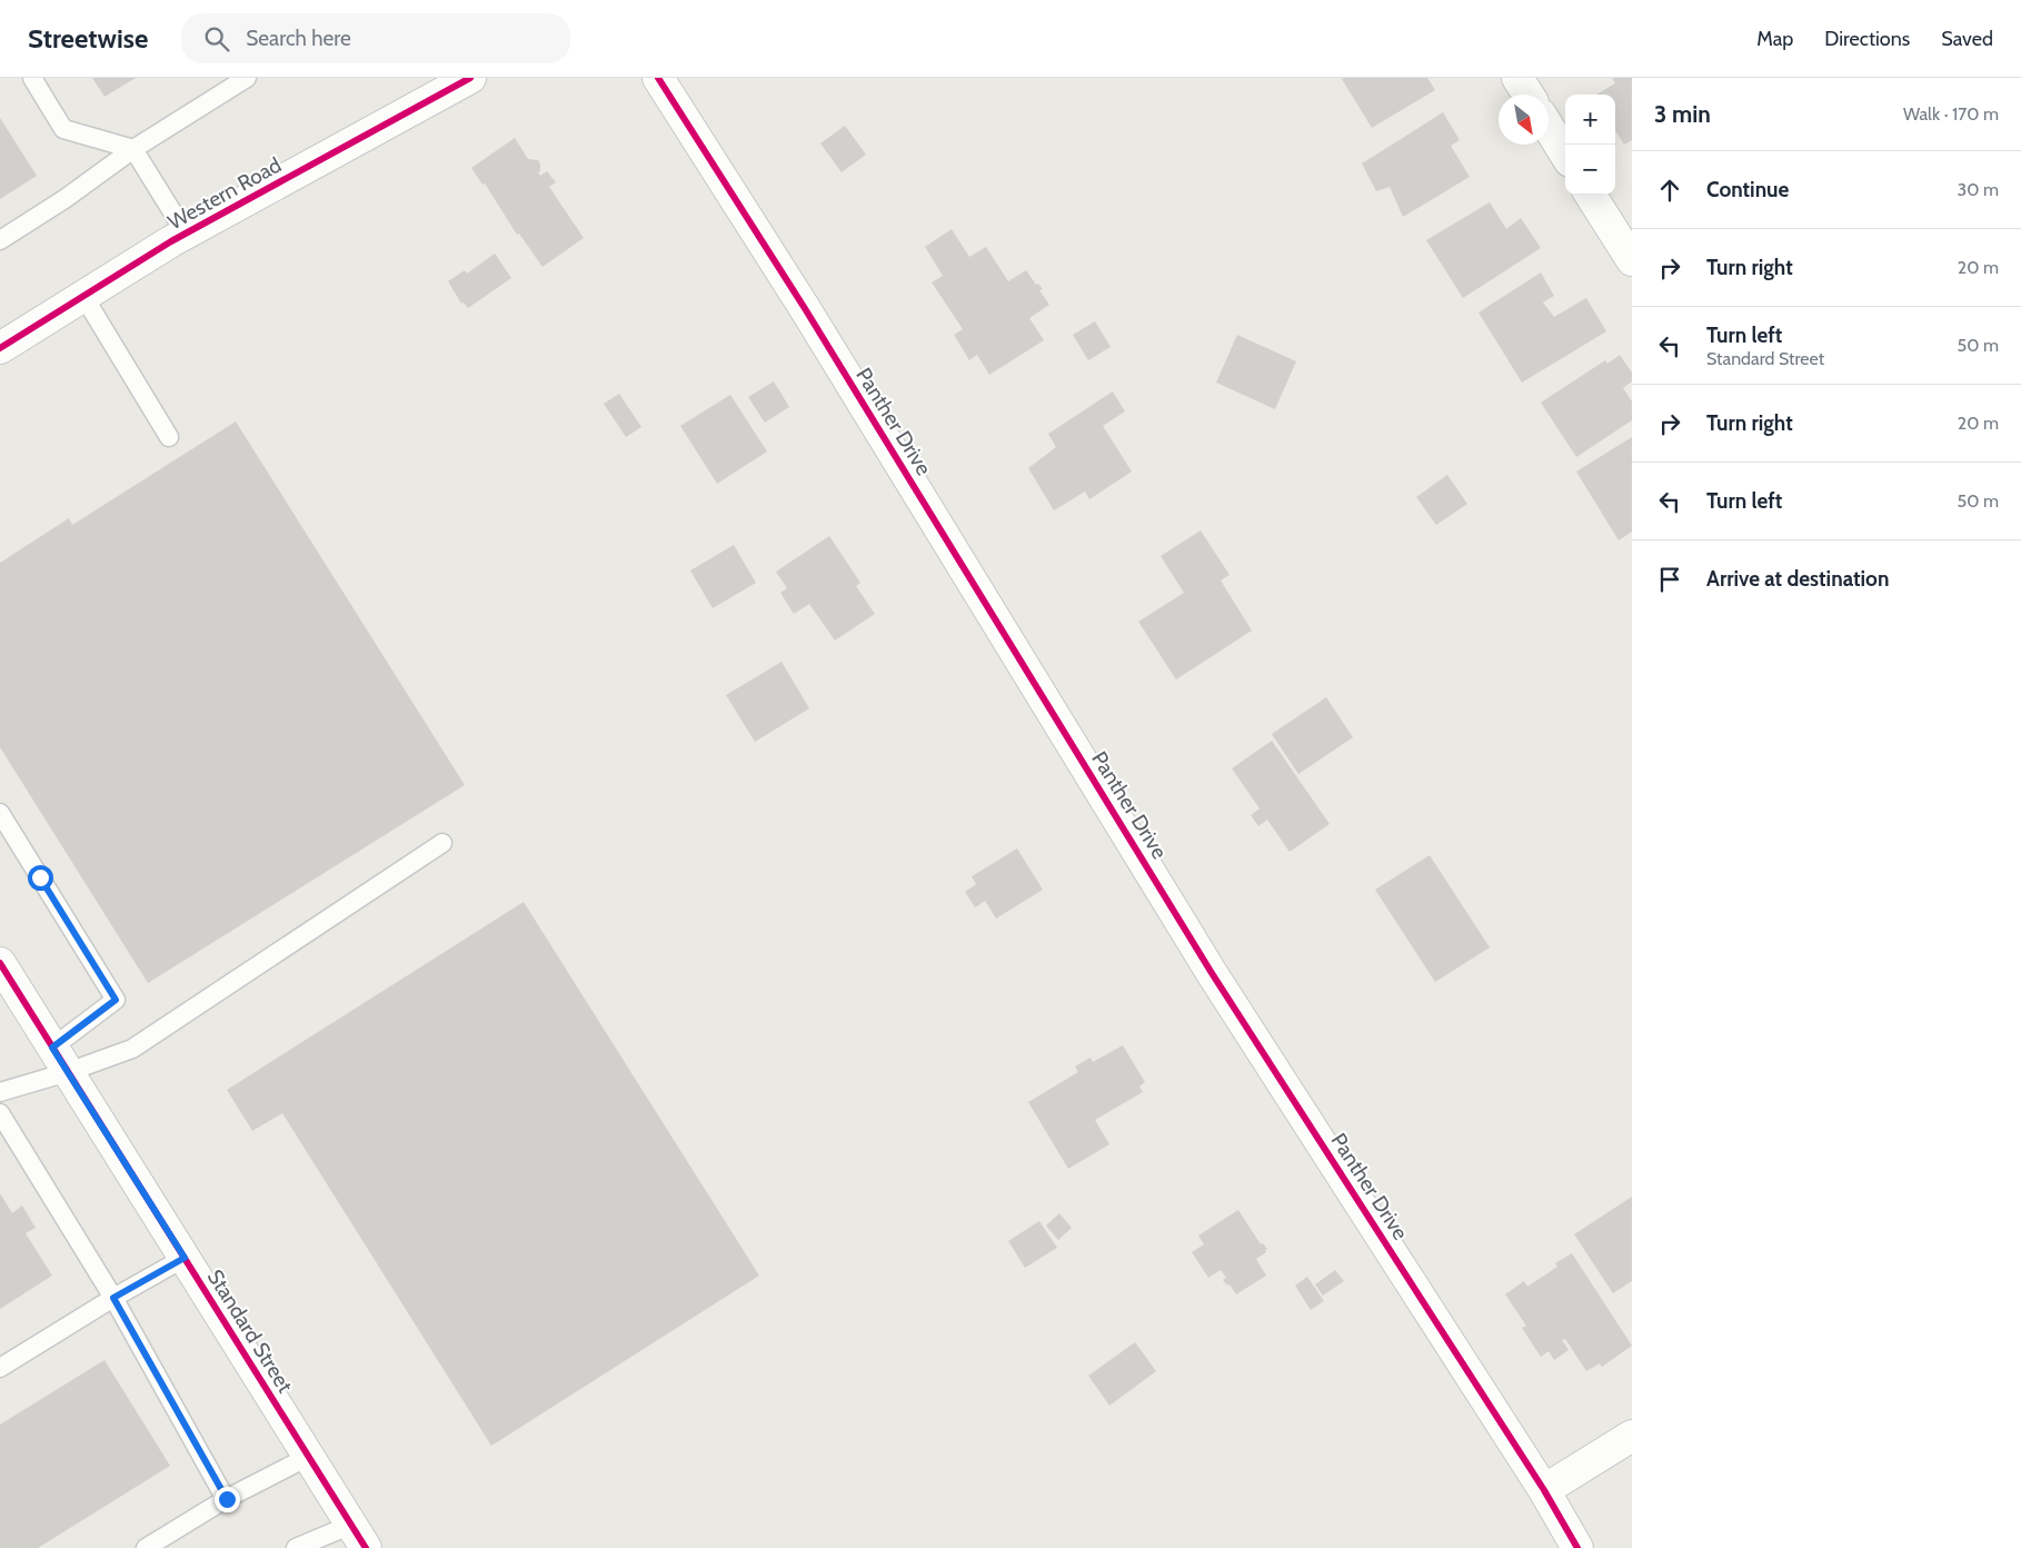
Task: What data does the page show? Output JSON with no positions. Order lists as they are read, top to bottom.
{
  "streets": {
    "street": ["Western Road", "Panther Drive", "Standard Street"]
  },
  "north": "bottom right",
  "page": {
    "header": "Streetwise",
    "search": "Search here",
    "nav": ["Map", "Directions", "Saved"],
    "heading": ["3 min", "Walk · 170 m"],
    "map_buttons": ["+", "−"],
    "list": [
      ["Continue", "30 m"],
      ["Turn right", "20 m"],
      ["Turn left", "Standard Street", "50 m"],
      ["Turn right", "20 m"],
      ["Turn left", "50 m"],
      "Arrive at destination"
    ]
  }
}
